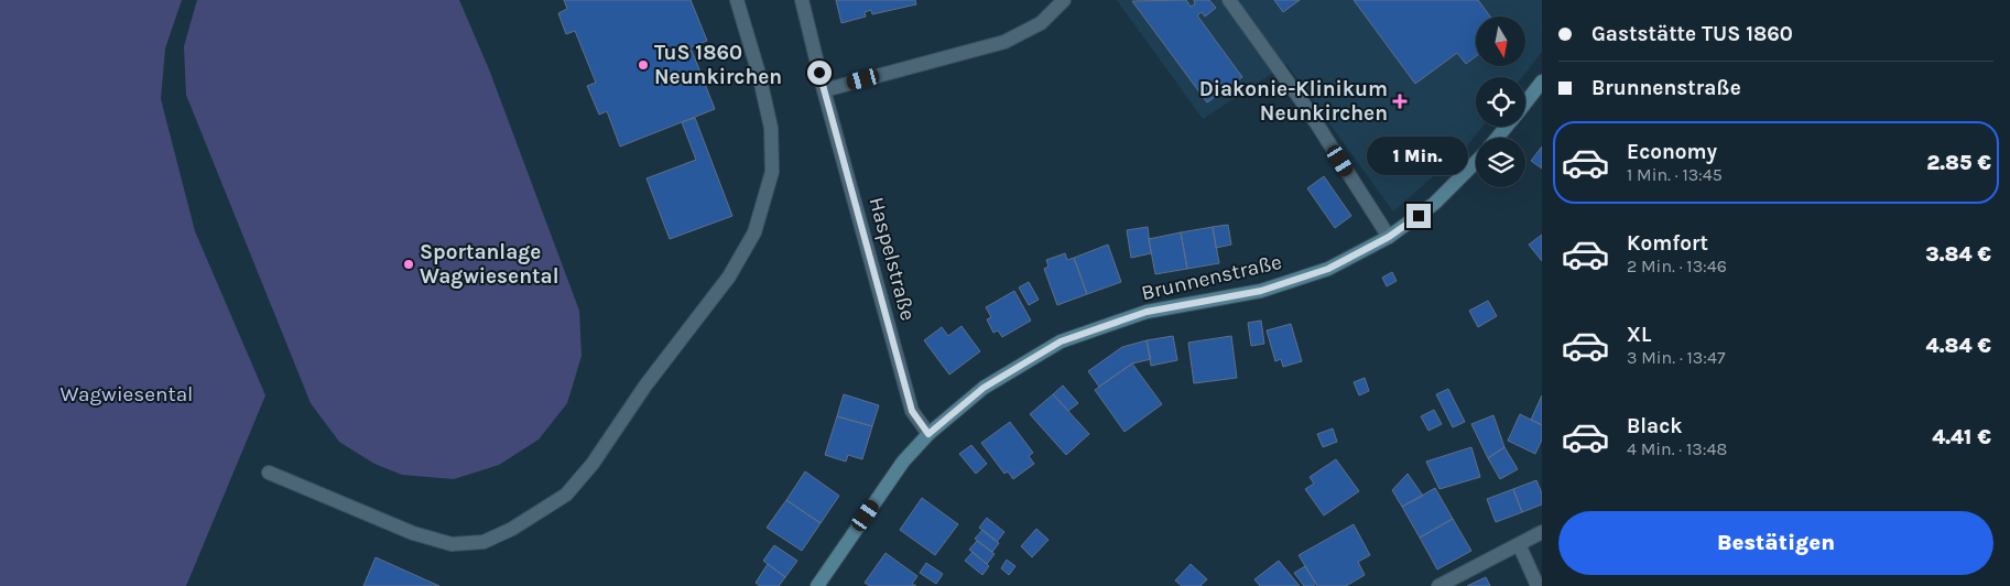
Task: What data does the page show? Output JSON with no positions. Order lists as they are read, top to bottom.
{
  "streets": {
    "street": ["Haspelstraße", "Brunnenstraße"]
  },
  "crossings": [
    ["Haspelstraße", "Brunnenstraße"]
  ],
  "parks": ["Wagwiesental"],
  "places": {
    "other": ["TuS 1860 Neunkirchen", "Sportanlage Wagwiesental"],
    "health": ["Diakonie-Klinikum Neunkirchen"]
  },
  "north": "bottom",
  "page": {
    "banner": ["Gaststätte TUS 1860", "Brunnenstraße"],
    "list": [
      {
        "name": "Economy",
        "note": "1 Min. · 13:45",
        "value": "2.85 €"
      },
      {
        "name": "Komfort",
        "note": "2 Min. · 13:46",
        "value": "3.84 €"
      },
      {
        "name": "XL",
        "note": "3 Min. · 13:47",
        "value": "4.84 €"
      },
      {
        "name": "Black",
        "note": "4 Min. · 13:48",
        "value": "4.41 €"
      }
    ],
    "bubble": "1 Min.",
    "buttons": "Bestätigen"
  }
}
